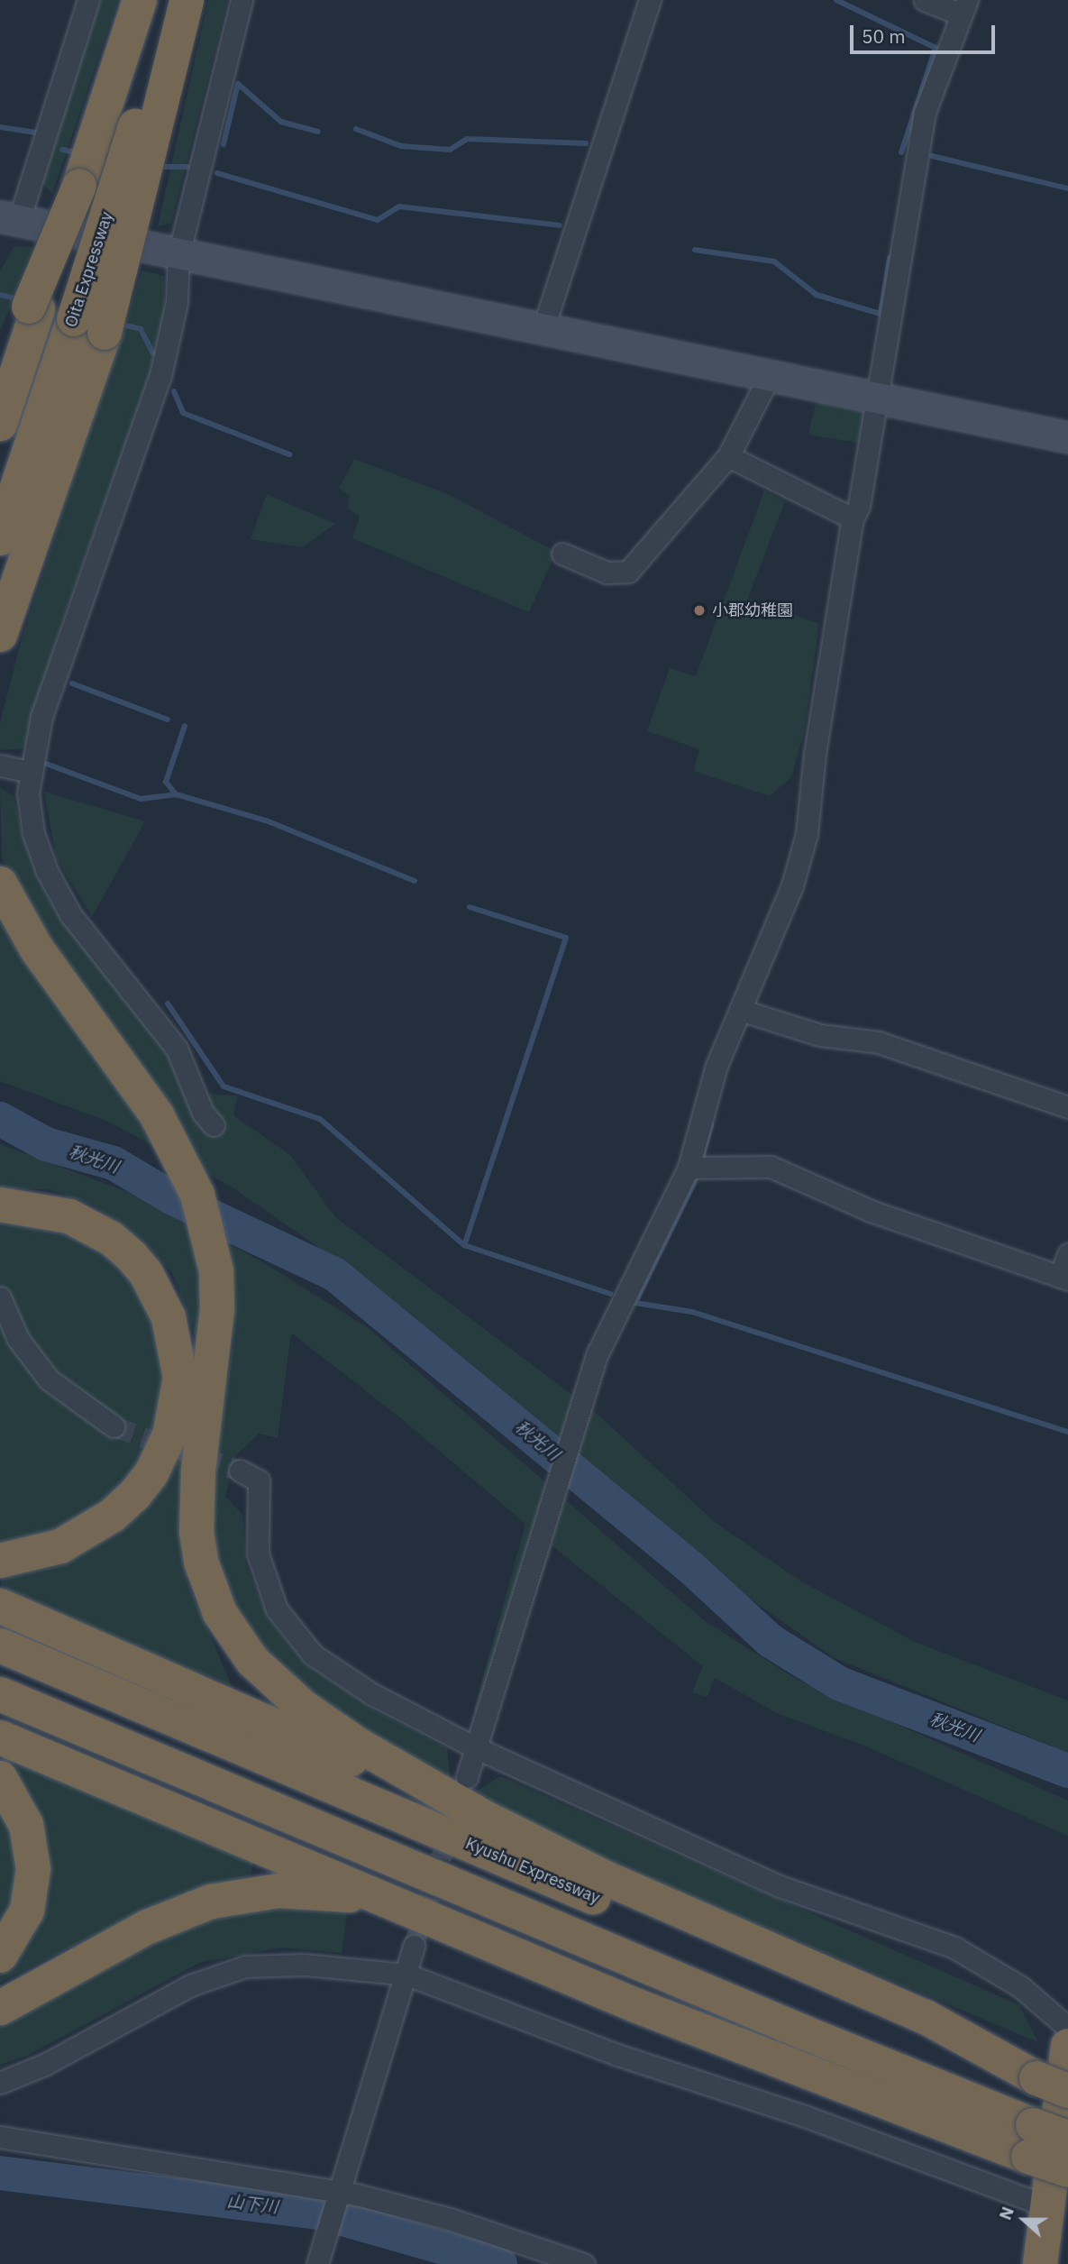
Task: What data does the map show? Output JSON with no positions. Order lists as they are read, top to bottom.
{
  "streets": {
    "highway": ["Oita Expressway", "Kyushu Expressway"]
  },
  "water": ["秋光川", "山下川"],
  "places": ["小郡幼稚園"],
  "scale_bar": "50 m",
  "north": "left"
}
